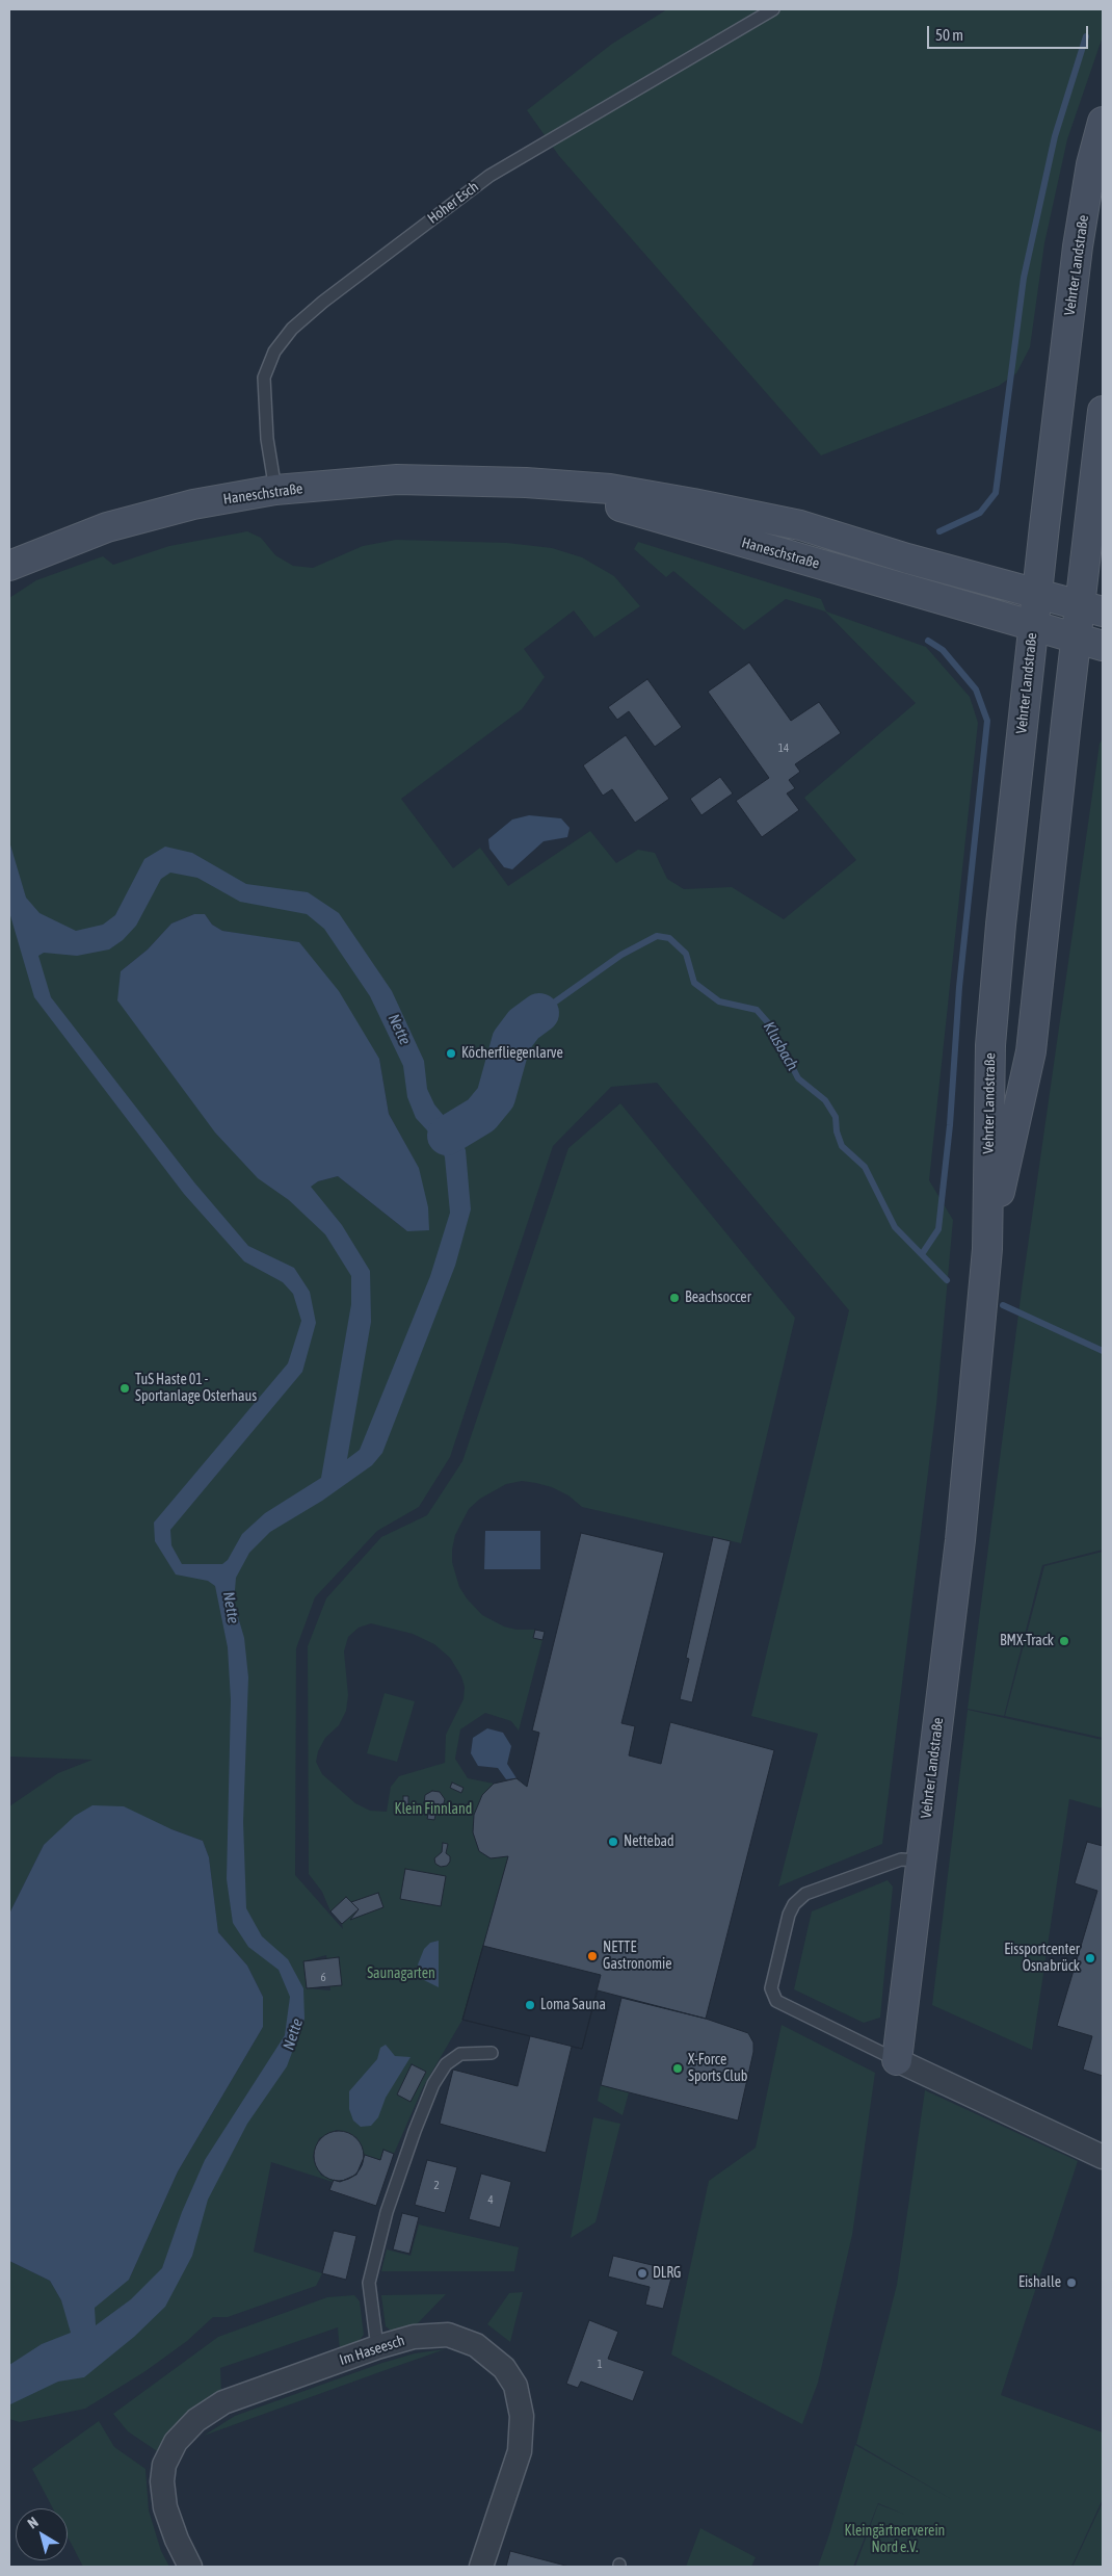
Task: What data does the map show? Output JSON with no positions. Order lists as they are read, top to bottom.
{
  "streets": {
    "main road": ["Vehrter Landstraße", "Haneschstraße"],
    "street": ["Im Haseesch"],
    "lane": ["Hoher Esch"]
  },
  "crossings": [
    ["Hoher Esch", "Haneschstraße"],
    ["Vehrter Landstraße", "Haneschstraße"]
  ],
  "water": ["Nette", "Klusbach"],
  "parks": ["Klein Finnland", "Saunagarten", "Kleingärtnerverein Nord e.V."],
  "places": [
    "Köcherfliegenlarve",
    "Beachsoccer",
    "TuS Haste 01 - Sportanlage Osterhaus",
    "BMX-Track",
    "Nettebad",
    "NETTE Gastronomie",
    "Eissportcenter Osnabrück",
    "Loma Sauna",
    "X-Force Sports Club",
    "DLRG",
    "Eishalle"
  ],
  "house_numbers": [
    "14",
    "6",
    "2",
    "4",
    "1"
  ],
  "scale_bar": "50 m",
  "north": "top left"
}
